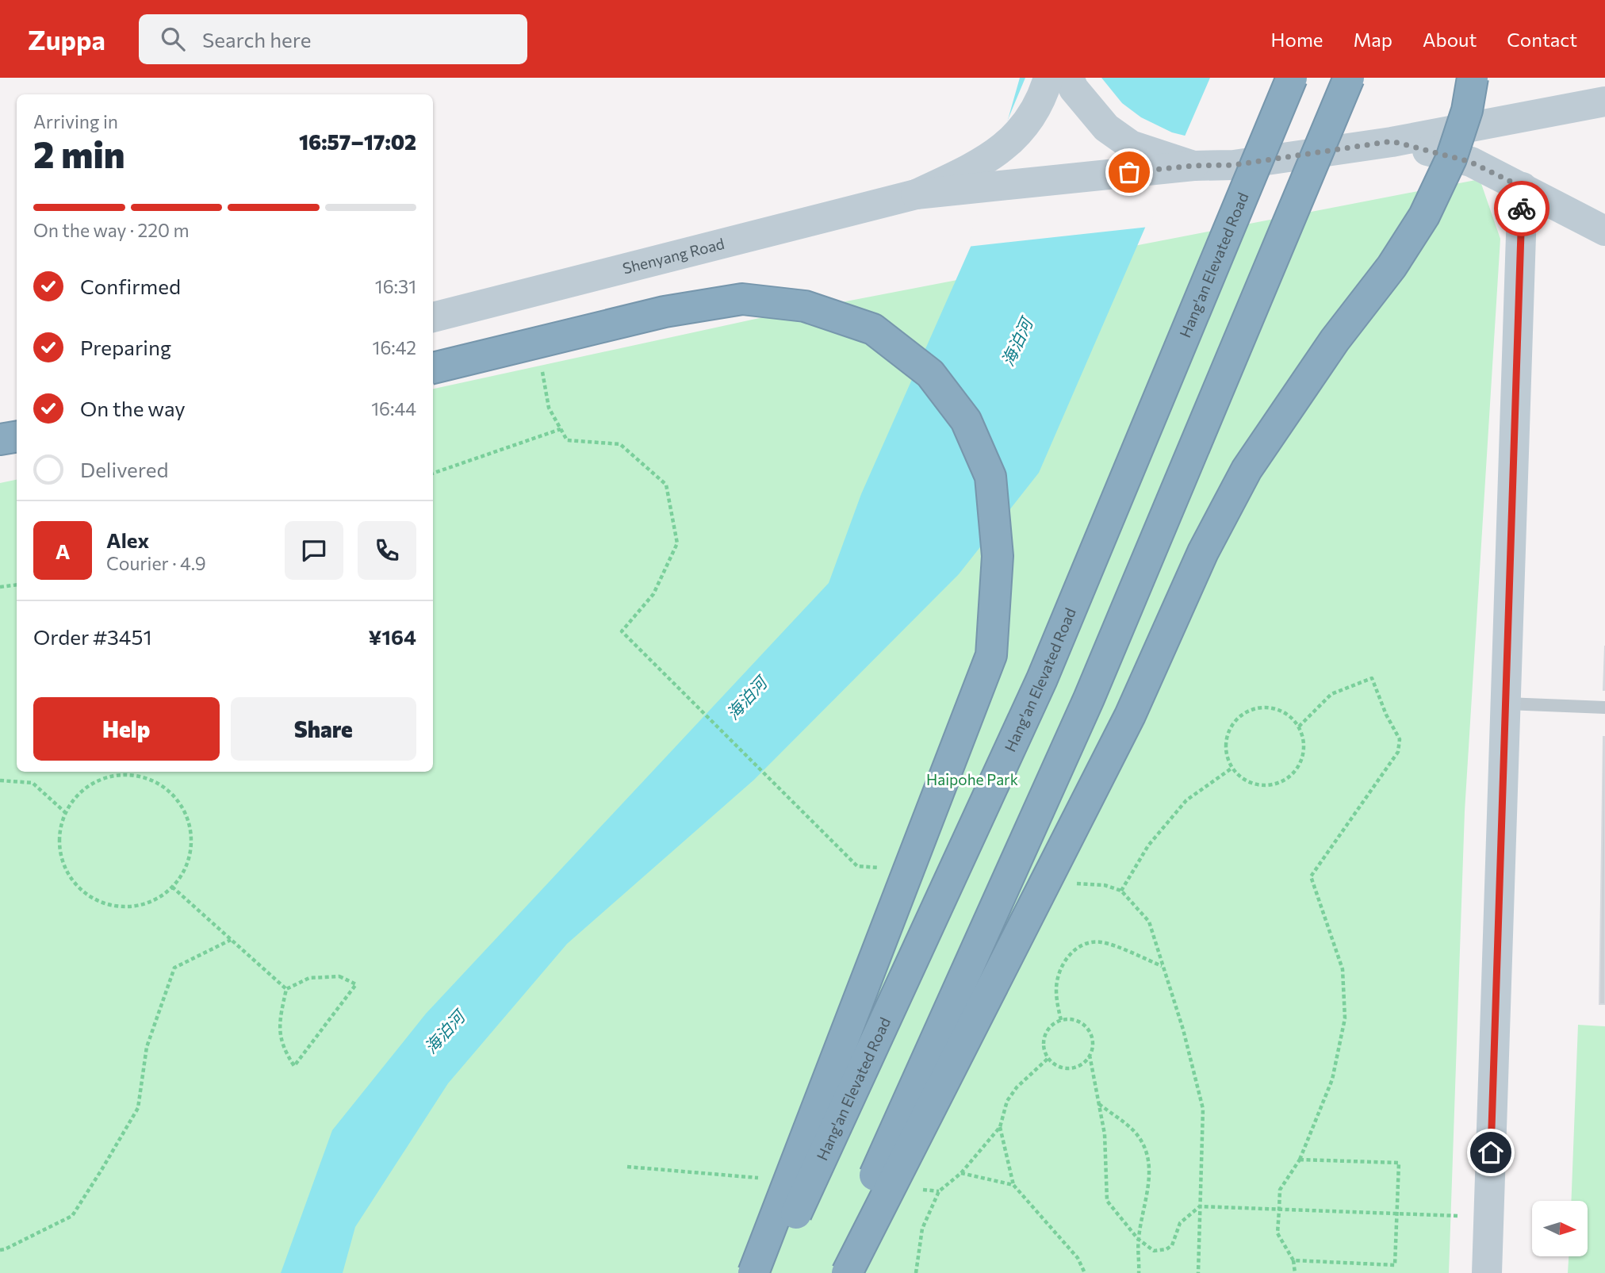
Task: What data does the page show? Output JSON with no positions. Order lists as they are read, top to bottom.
{
  "streets": {
    "highway": ["Hang'an Elevated Road"],
    "main road": ["Shenyang Road"]
  },
  "water": ["海泊河"],
  "parks": ["Haipohe Park"],
  "north": "right",
  "page": {
    "header": "Zuppa",
    "search": "Search here",
    "nav": [
      "Home",
      "Map",
      "About",
      "Contact"
    ],
    "heading": ["2 min", "Arriving in", "16:57–17:02"],
    "panel": [
      "Alex",
      "Courier · 4.9",
      "Order #3451",
      "¥164"
    ],
    "bar": "On the way · 220 m",
    "list": [
      ["Confirmed", "16:31"],
      ["Preparing", "16:42"],
      ["On the way", "16:44"],
      "Delivered"
    ],
    "round": "A",
    "buttons": ["Help", "Share"]
  }
}
